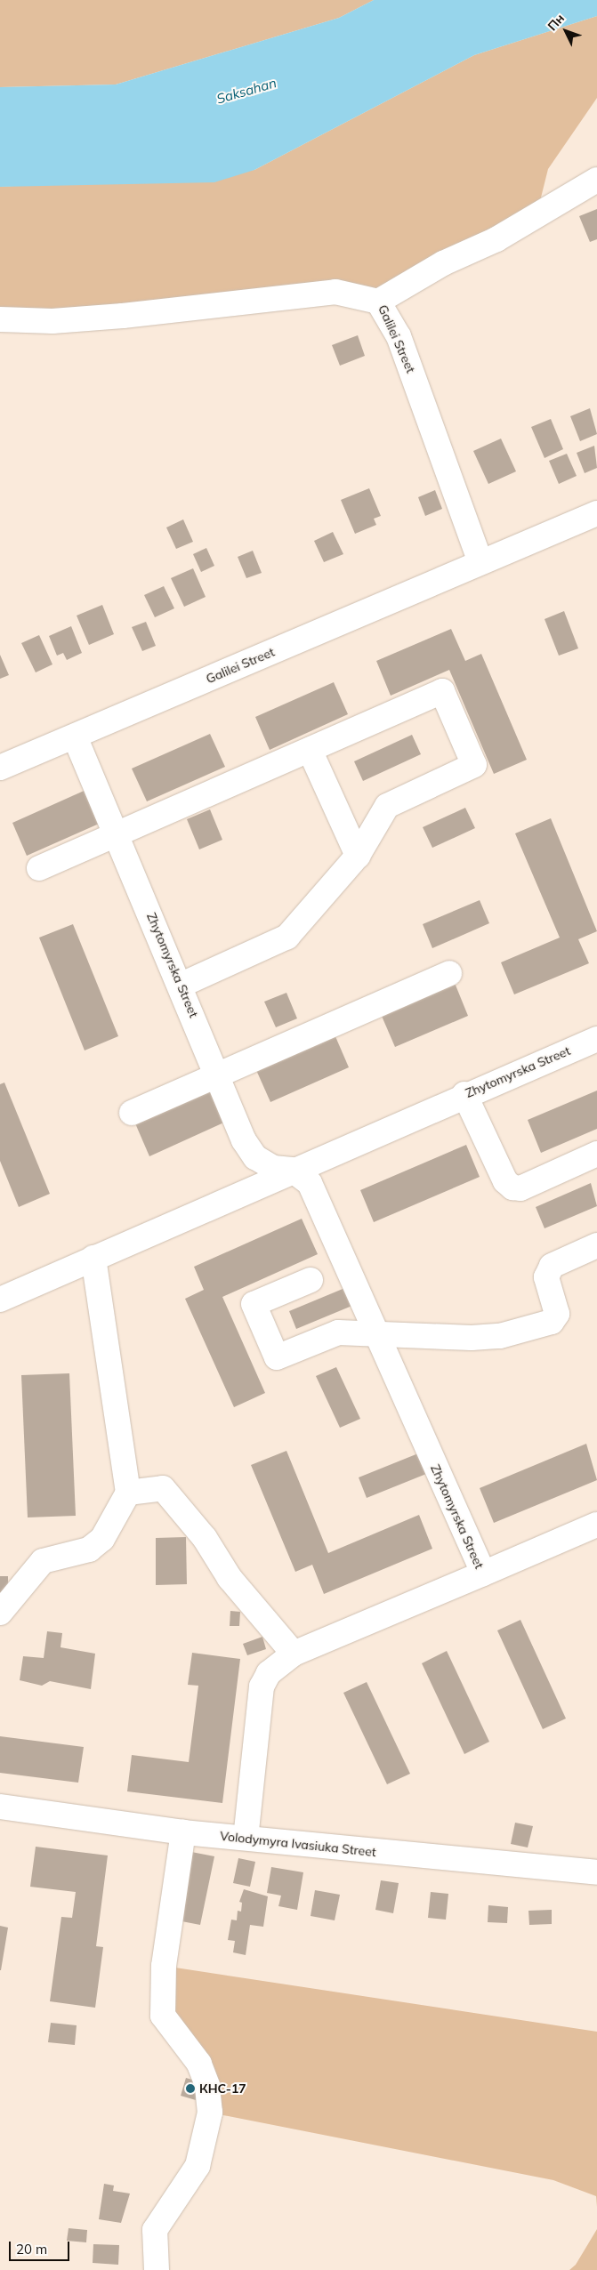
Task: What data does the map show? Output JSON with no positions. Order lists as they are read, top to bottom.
{
  "streets": {
    "street": ["Galilei Street", "Zhytomyrska Street", "Volodymyra Ivasiuka Street"]
  },
  "crossings": [
    ["Galilei Street", "Zhytomyrska Street"],
    ["Zhytomyrska Street", "Volodymyra Ivasiuka Street"]
  ],
  "water": ["Saksahan"],
  "places": ["КНС-17"],
  "scale_bar": "20 m",
  "north": "top left"
}
